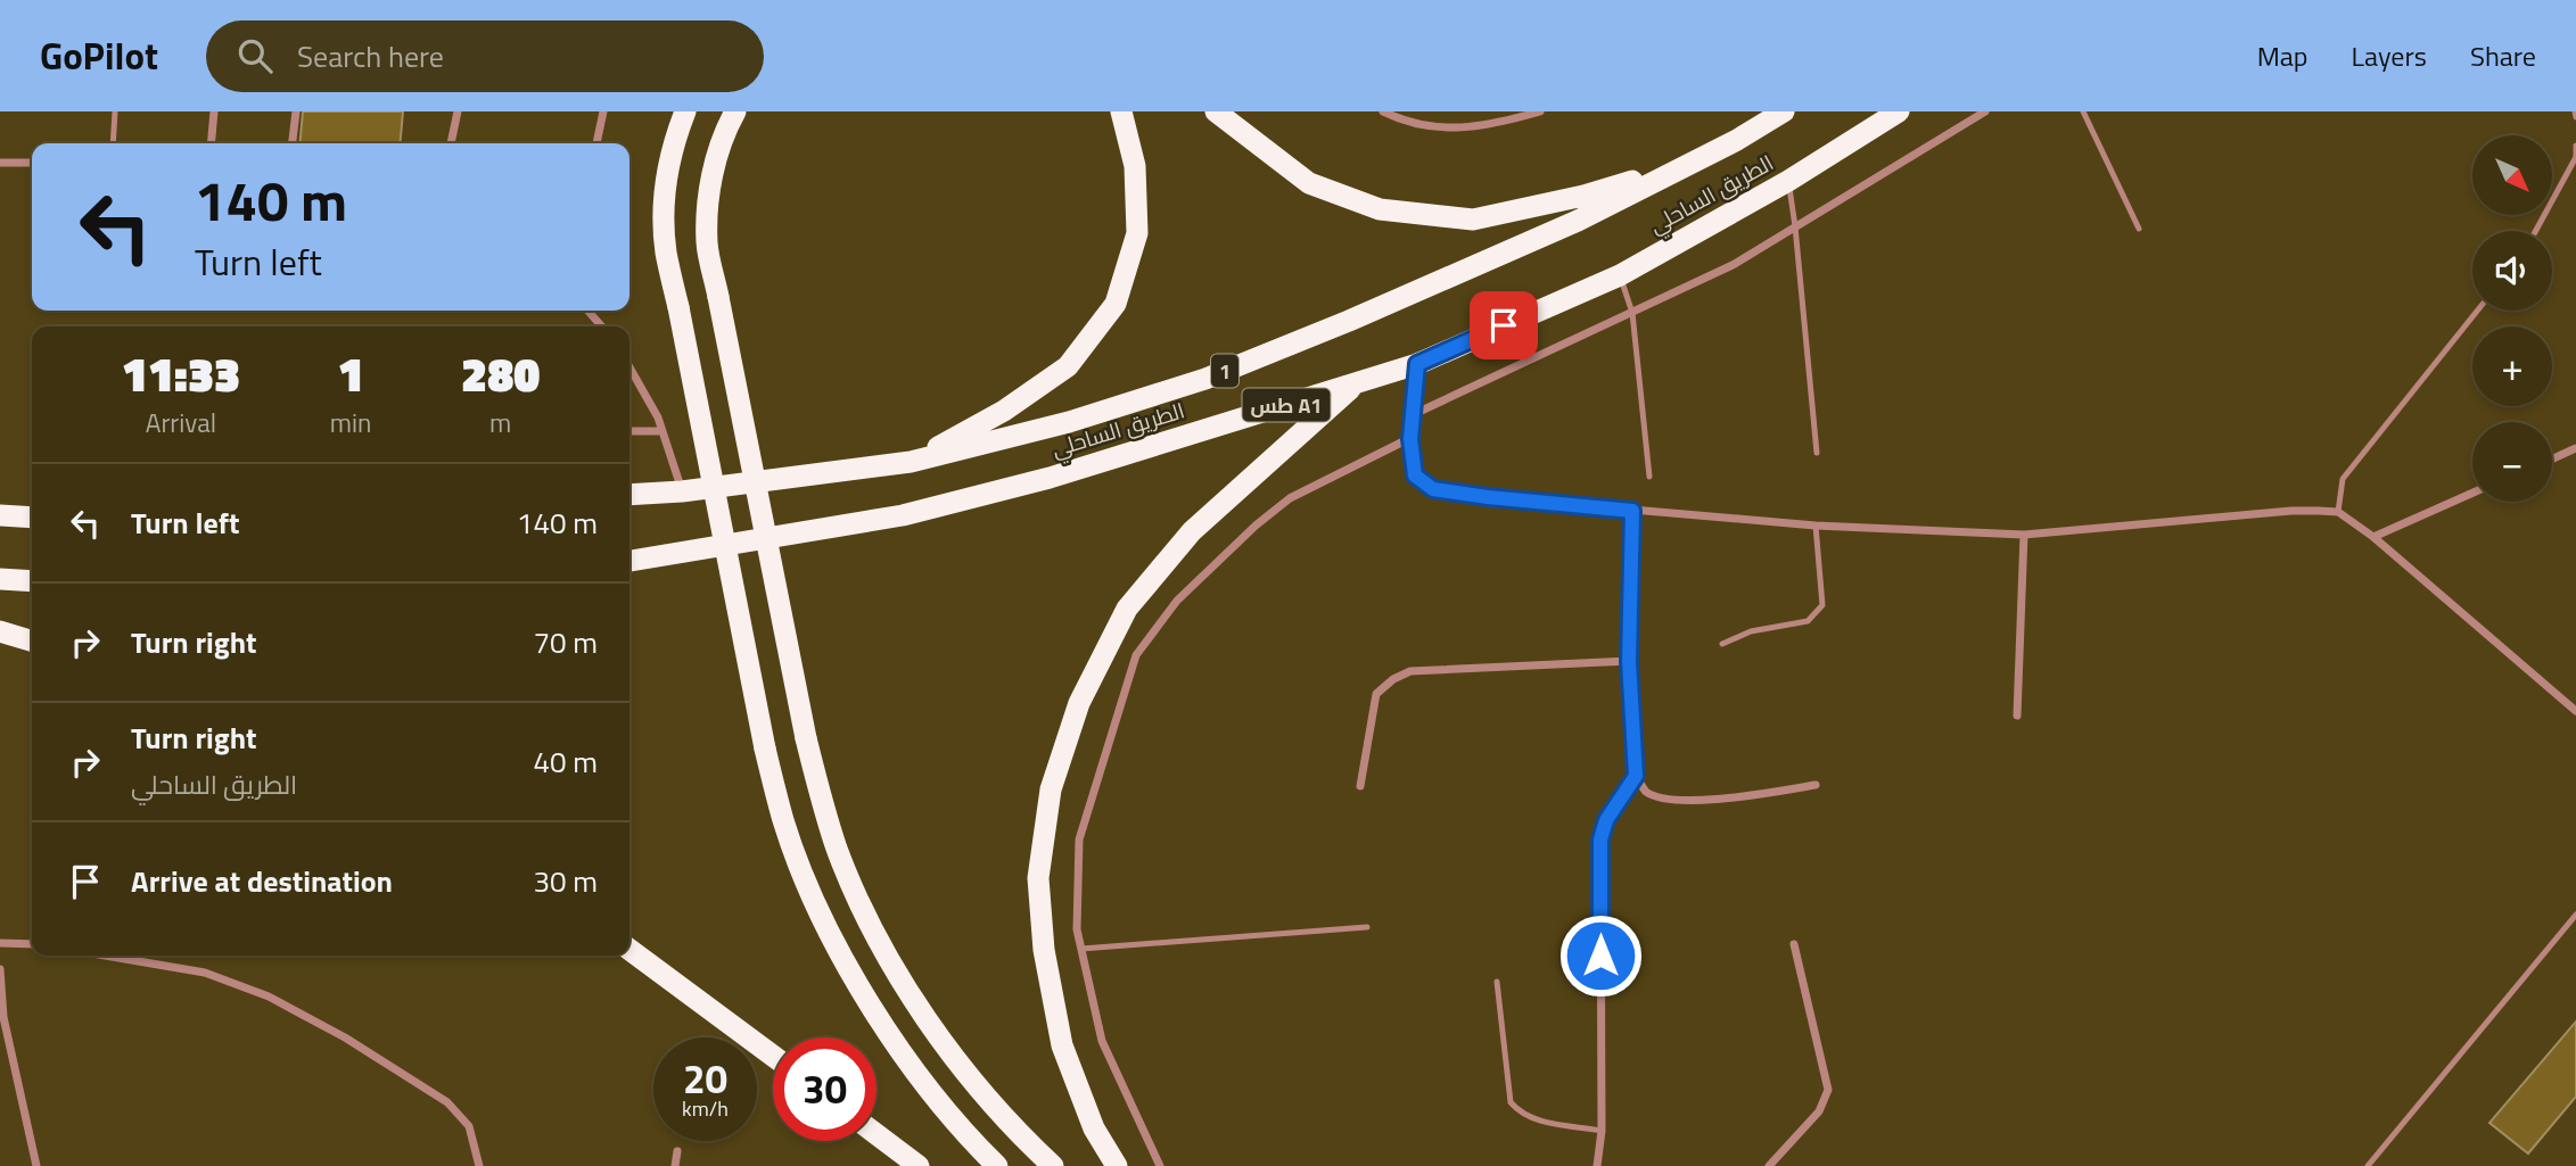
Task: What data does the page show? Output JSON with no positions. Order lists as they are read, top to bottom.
{
  "streets": {
    "highway": ["الطريق الساحلي", "1", "طس A1"]
  },
  "north": "bottom right",
  "page": {
    "header": "GoPilot",
    "search": "Search here",
    "nav": ["Map", "Layers", "Share"],
    "map_buttons": ["+", "−"],
    "turn": ["140 m", "Turn left"],
    "eta": [
      "11:33",
      "Arrival",
      "1",
      "min",
      "280",
      "m"
    ],
    "list": [
      {
        "name": "Turn left",
        "value": "140 m"
      },
      {
        "name": "Turn right",
        "value": "70 m"
      },
      {
        "name": "Turn right",
        "note": "الطريق الساحلي",
        "value": "40 m"
      },
      {
        "name": "Arrive at destination",
        "value": "30 m"
      }
    ],
    "speed": "20 km/h",
    "limit": "30"
  }
}
